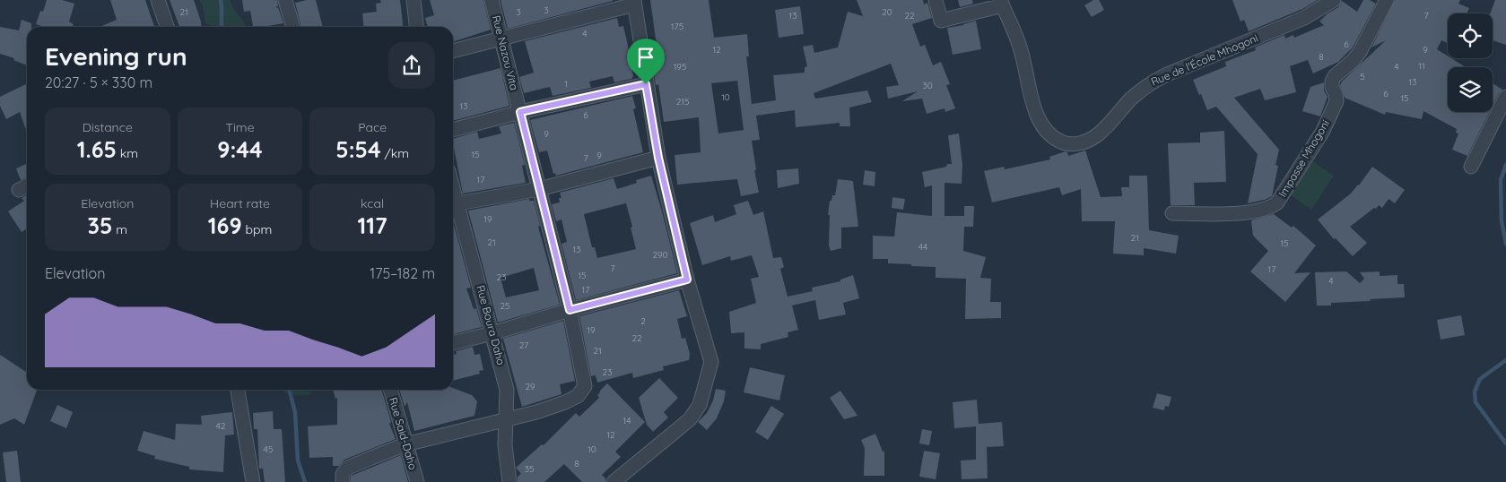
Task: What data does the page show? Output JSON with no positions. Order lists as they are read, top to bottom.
{
  "streets": {
    "street": [
      "Rue Nazou Vita",
      "Rue de l'École Mhogoni",
      "Impasse Mhogoni",
      "Rue Boura Daho",
      "Rue Said-Daho"
    ]
  },
  "crossings": [
    ["Rue Nazou Vita", "Rue Boura Daho"]
  ],
  "house_numbers": [
    "3",
    "21",
    "3",
    "20",
    "13",
    "22",
    "7",
    "175",
    "4",
    "6",
    "12",
    "9",
    "8",
    "11",
    "195",
    "4",
    "5",
    "13",
    "1",
    "30",
    "6",
    "10",
    "15",
    "215",
    "13",
    "6",
    "9",
    "15",
    "9",
    "7",
    "17",
    "19",
    "21",
    "21",
    "15",
    "44",
    "13",
    "290",
    "7",
    "17",
    "15",
    "23",
    "4",
    "17",
    "25",
    "2",
    "19",
    "22",
    "27",
    "21",
    "23",
    "29",
    "14",
    "42",
    "12",
    "45",
    "10",
    "8",
    "35"
  ],
  "page": {
    "heading": ["Evening run", "20:27 · 5 × 330 m"],
    "stats": [
      ["Distance", "1.65 km"],
      ["Time", "9:44"],
      ["Pace", "5:54 /km"],
      ["Elevation", "35 m"],
      ["Heart rate", "169 bpm"],
      ["kcal", "117"]
    ],
    "chart": ["Elevation", "175–182 m"]
  }
}
